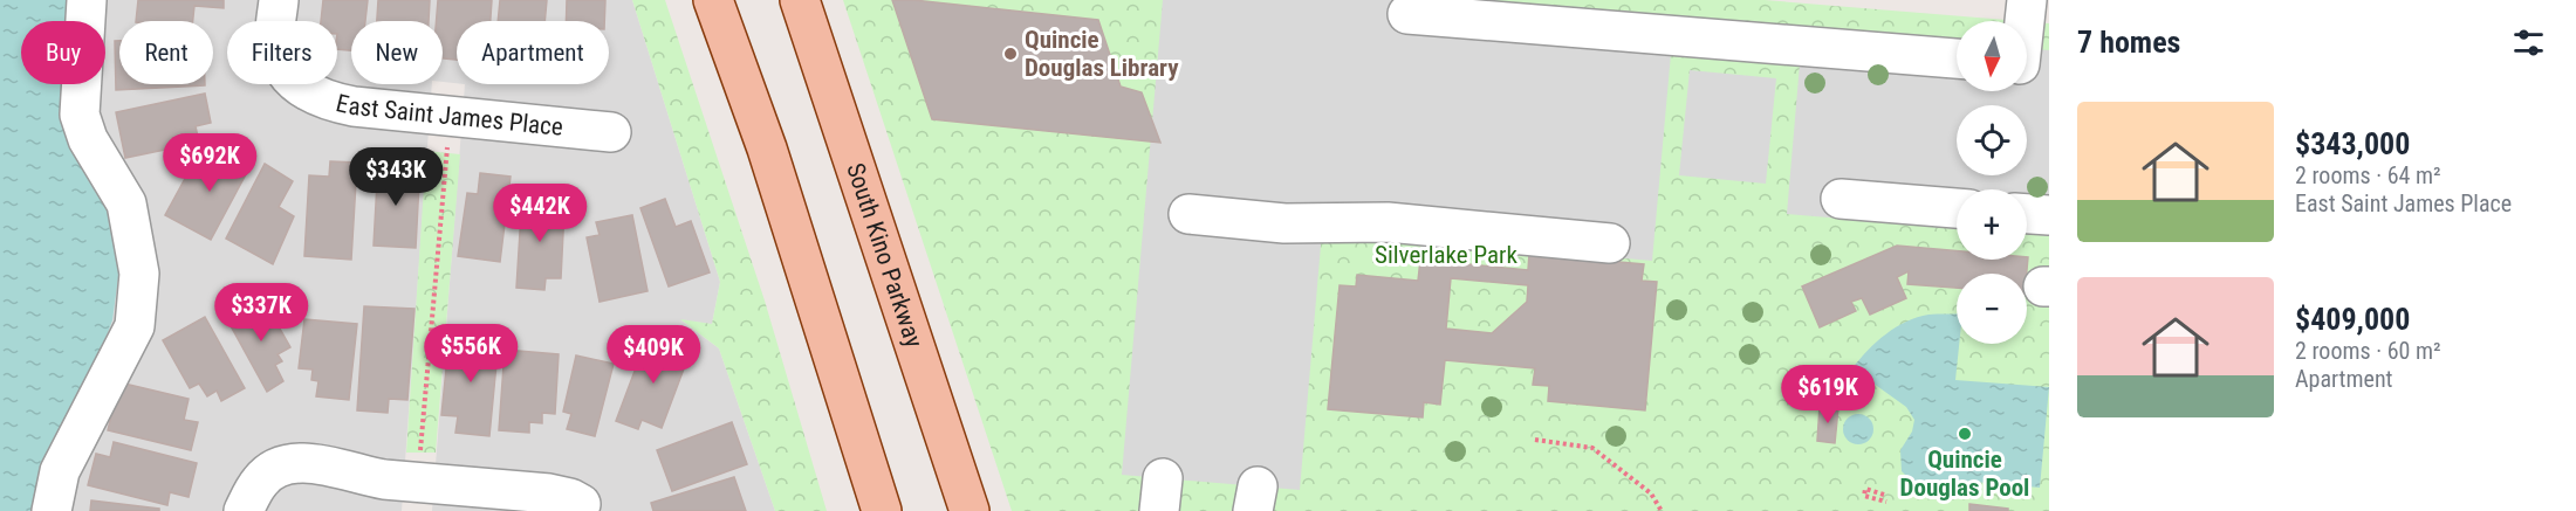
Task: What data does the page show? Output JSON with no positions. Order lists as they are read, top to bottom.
{
  "streets": {
    "main road": ["South Kino Parkway"],
    "street": ["East Saint James Place"]
  },
  "parks": ["Silverlake Park"],
  "places": ["Quincie Douglas Library", "Quincie Douglas Pool"],
  "north": "bottom",
  "page": {
    "heading": "7 homes",
    "map_buttons": ["+", "−"],
    "chip": [
      "Buy",
      "Rent",
      "Filters",
      "New",
      "Apartment"
    ],
    "list": [
      {
        "name": "$343,000",
        "note": "2 rooms · 64 m² · East Saint James Place"
      },
      {
        "name": "$409,000",
        "note": "2 rooms · 60 m² · Apartment"
      }
    ],
    "price": [
      "$692K",
      "$343K",
      "$442K",
      "$337K",
      "$556K",
      "$409K",
      "$619K"
    ]
  }
}
